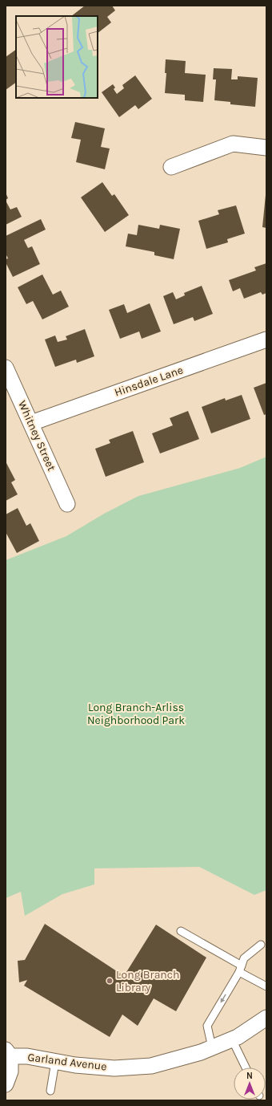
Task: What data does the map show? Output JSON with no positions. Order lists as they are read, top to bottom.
{
  "streets": {
    "street": ["Hinsdale Lane", "Whitney Street", "Garland Avenue"]
  },
  "crossings": [
    ["Hinsdale Lane", "Whitney Street"]
  ],
  "parks": ["Long Branch-Arliss Neighborhood Park"],
  "places": ["Long Branch Library"],
  "north": "top"
}
